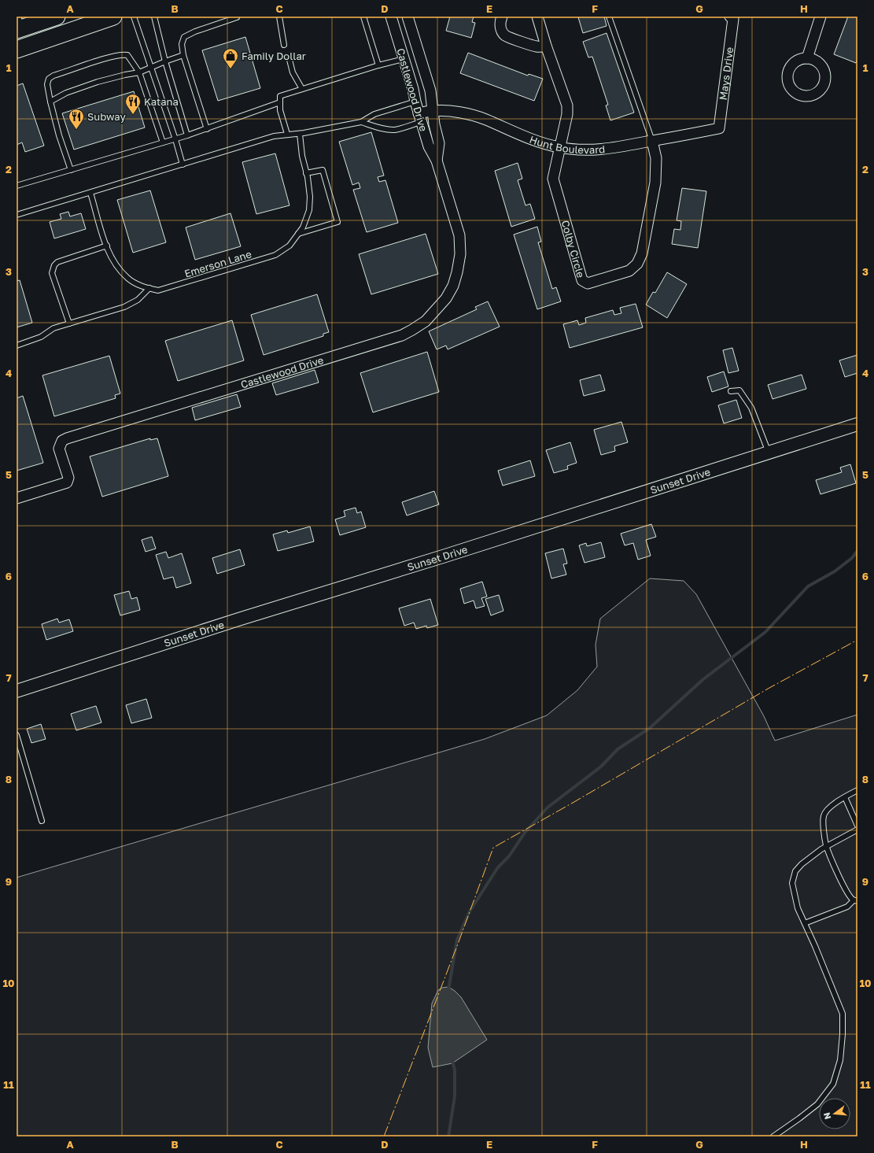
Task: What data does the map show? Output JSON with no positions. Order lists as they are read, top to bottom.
{
  "streets": {
    "street": [
      "Mays Drive",
      "Castlewood Drive",
      "Hunt Boulevard",
      "Colby Circle",
      "Sunset Drive"
    ],
    "lane": ["Emerson Lane"]
  },
  "crossings": [
    ["Mays Drive", "Hunt Boulevard"],
    ["Castlewood Drive", "Hunt Boulevard"],
    ["Hunt Boulevard", "Colby Circle"]
  ],
  "places": {
    "shop": ["Family Dollar"],
    "restaurant": ["Katana", "Subway"]
  },
  "north": "left",
  "grid": {
    "columns": [
      "A",
      "B",
      "C",
      "D",
      "E",
      "F",
      "G",
      "H"
    ],
    "rows": [
      "1",
      "2",
      "3",
      "4",
      "5",
      "6",
      "7",
      "8",
      "9",
      "10",
      "11"
    ]
  }
}
